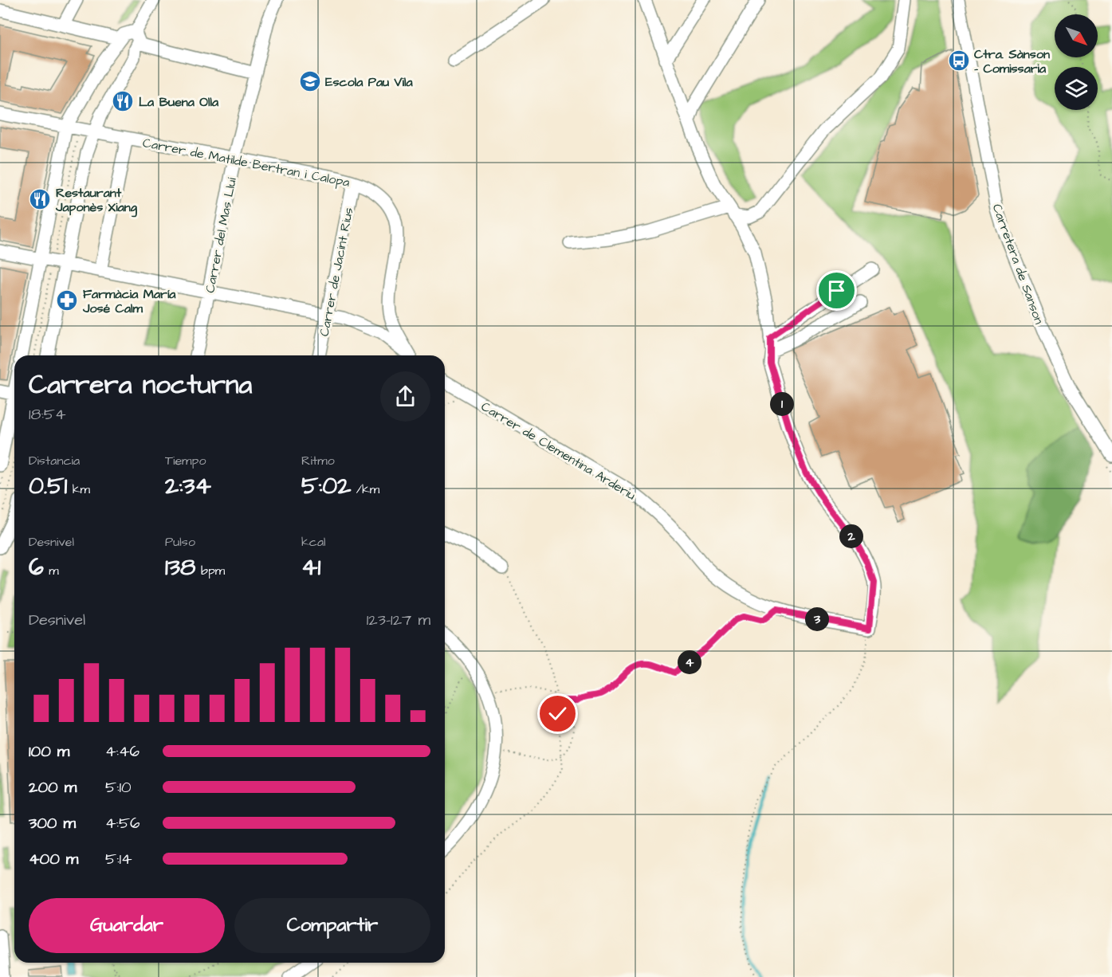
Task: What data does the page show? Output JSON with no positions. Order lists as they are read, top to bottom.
{
  "streets": {
    "street": [
      "Carrer de Matilde Bertran i Calopa",
      "Carrer del Mas Lluí",
      "Carretera de Sanson",
      "Carrer de Jacint Rius",
      "Carrer de Clementina Arderiu"
    ]
  },
  "crossings": [
    ["Carrer de Matilde Bertran i Calopa", "Carrer del Mas Lluí"],
    ["Carrer de Matilde Bertran i Calopa", "Carrer de Jacint Rius"]
  ],
  "places": {
    "bus stop": ["Ctra. Sànson - Comissaria"],
    "school or university": ["Escola Pau Vila"],
    "restaurant": ["La Buena Olla", "Restaurant Japonès Xiang"],
    "pharmacy": ["Farmàcia María José Calm"]
  },
  "north": "bottom right",
  "page": {
    "heading": ["Carrera nocturna", "18:54"],
    "pins": [
      "1",
      "2",
      "3",
      "4"
    ],
    "stats": [
      ["Distancia", "0.51 km"],
      ["Tiempo", "2:34"],
      ["Ritmo", "5:02 /km"],
      ["Desnivel", "6 m"],
      ["Pulso", "138 bpm"],
      ["kcal", "41"]
    ],
    "chart": ["Desnivel", "123–127 m"],
    "list": [
      {
        "name": "100 m",
        "note": "4:46"
      },
      {
        "name": "200 m",
        "note": "5:10"
      },
      {
        "name": "300 m",
        "note": "4:56"
      },
      {
        "name": "400 m",
        "note": "5:14"
      }
    ],
    "buttons": ["Guardar", "Compartir"]
  }
}
